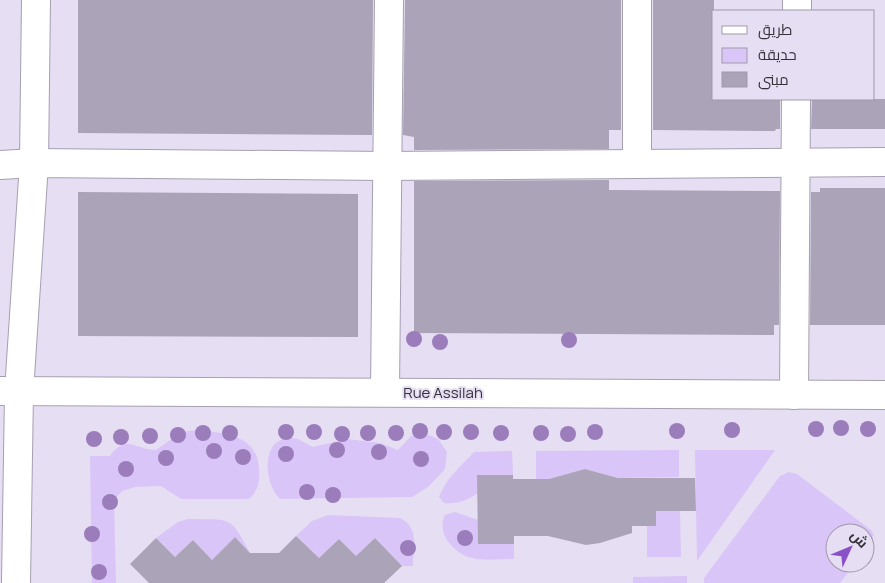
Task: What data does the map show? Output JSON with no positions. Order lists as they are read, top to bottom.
{
  "streets": {
    "street": ["Rue Assilah"]
  },
  "legend": ["طريق", "حديقة", "مبنى"],
  "north": "top right"
}
